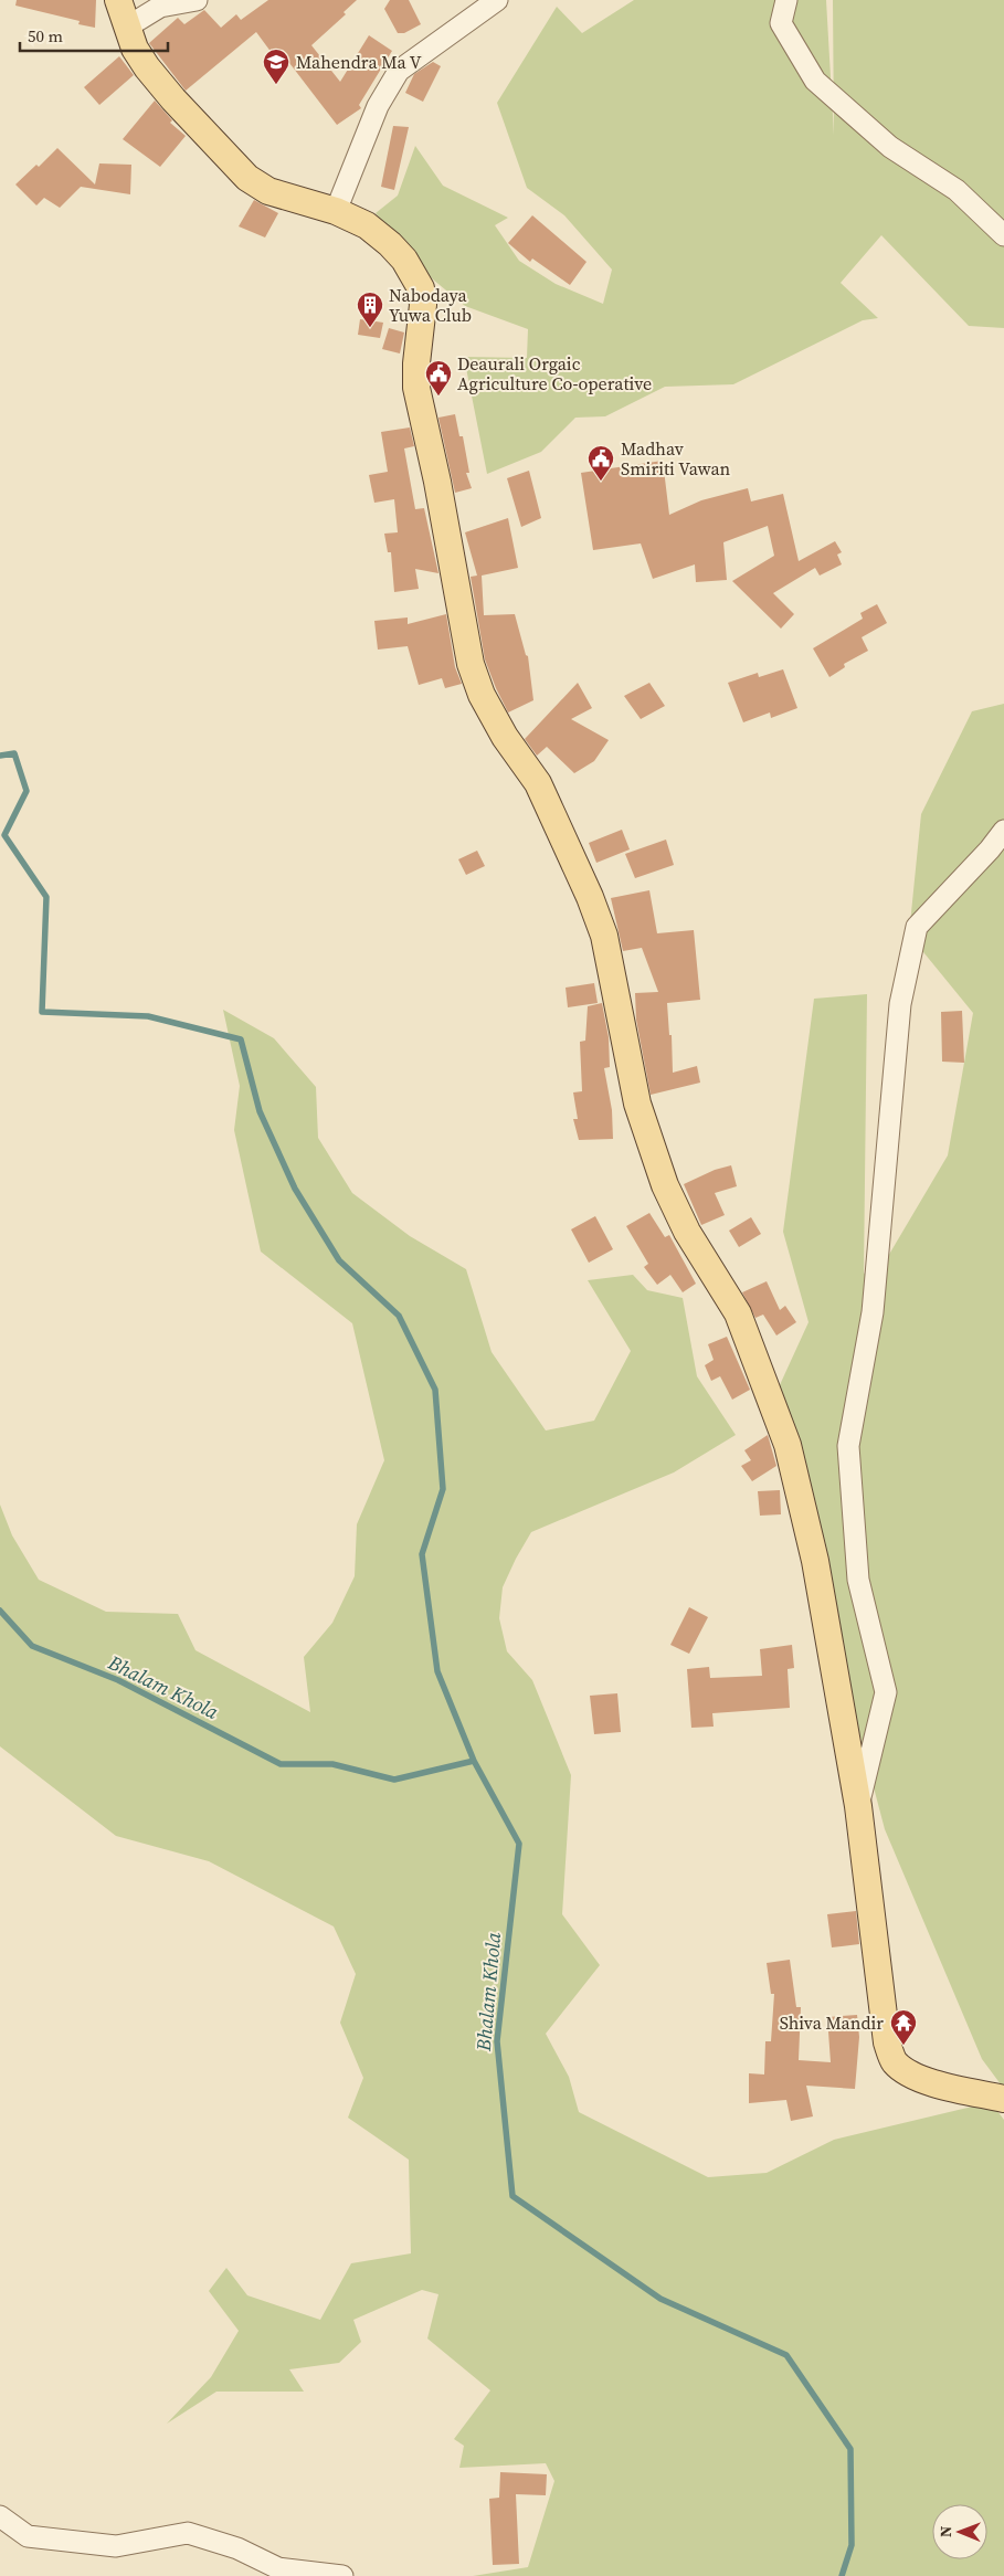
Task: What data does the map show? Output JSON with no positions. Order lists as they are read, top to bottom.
{
  "water": ["Bhalam Khola"],
  "places": {
    "school or university": ["Mahendra Ma V"],
    "building": ["Nabodaya Yuwa Club"],
    "public building": ["Deaurali Orgaic Agriculture Co-operative", "Madhav Smiriti Vawan"],
    "temple": ["Shiva Mandir"]
  },
  "scale_bar": "50 m",
  "north": "left"
}
